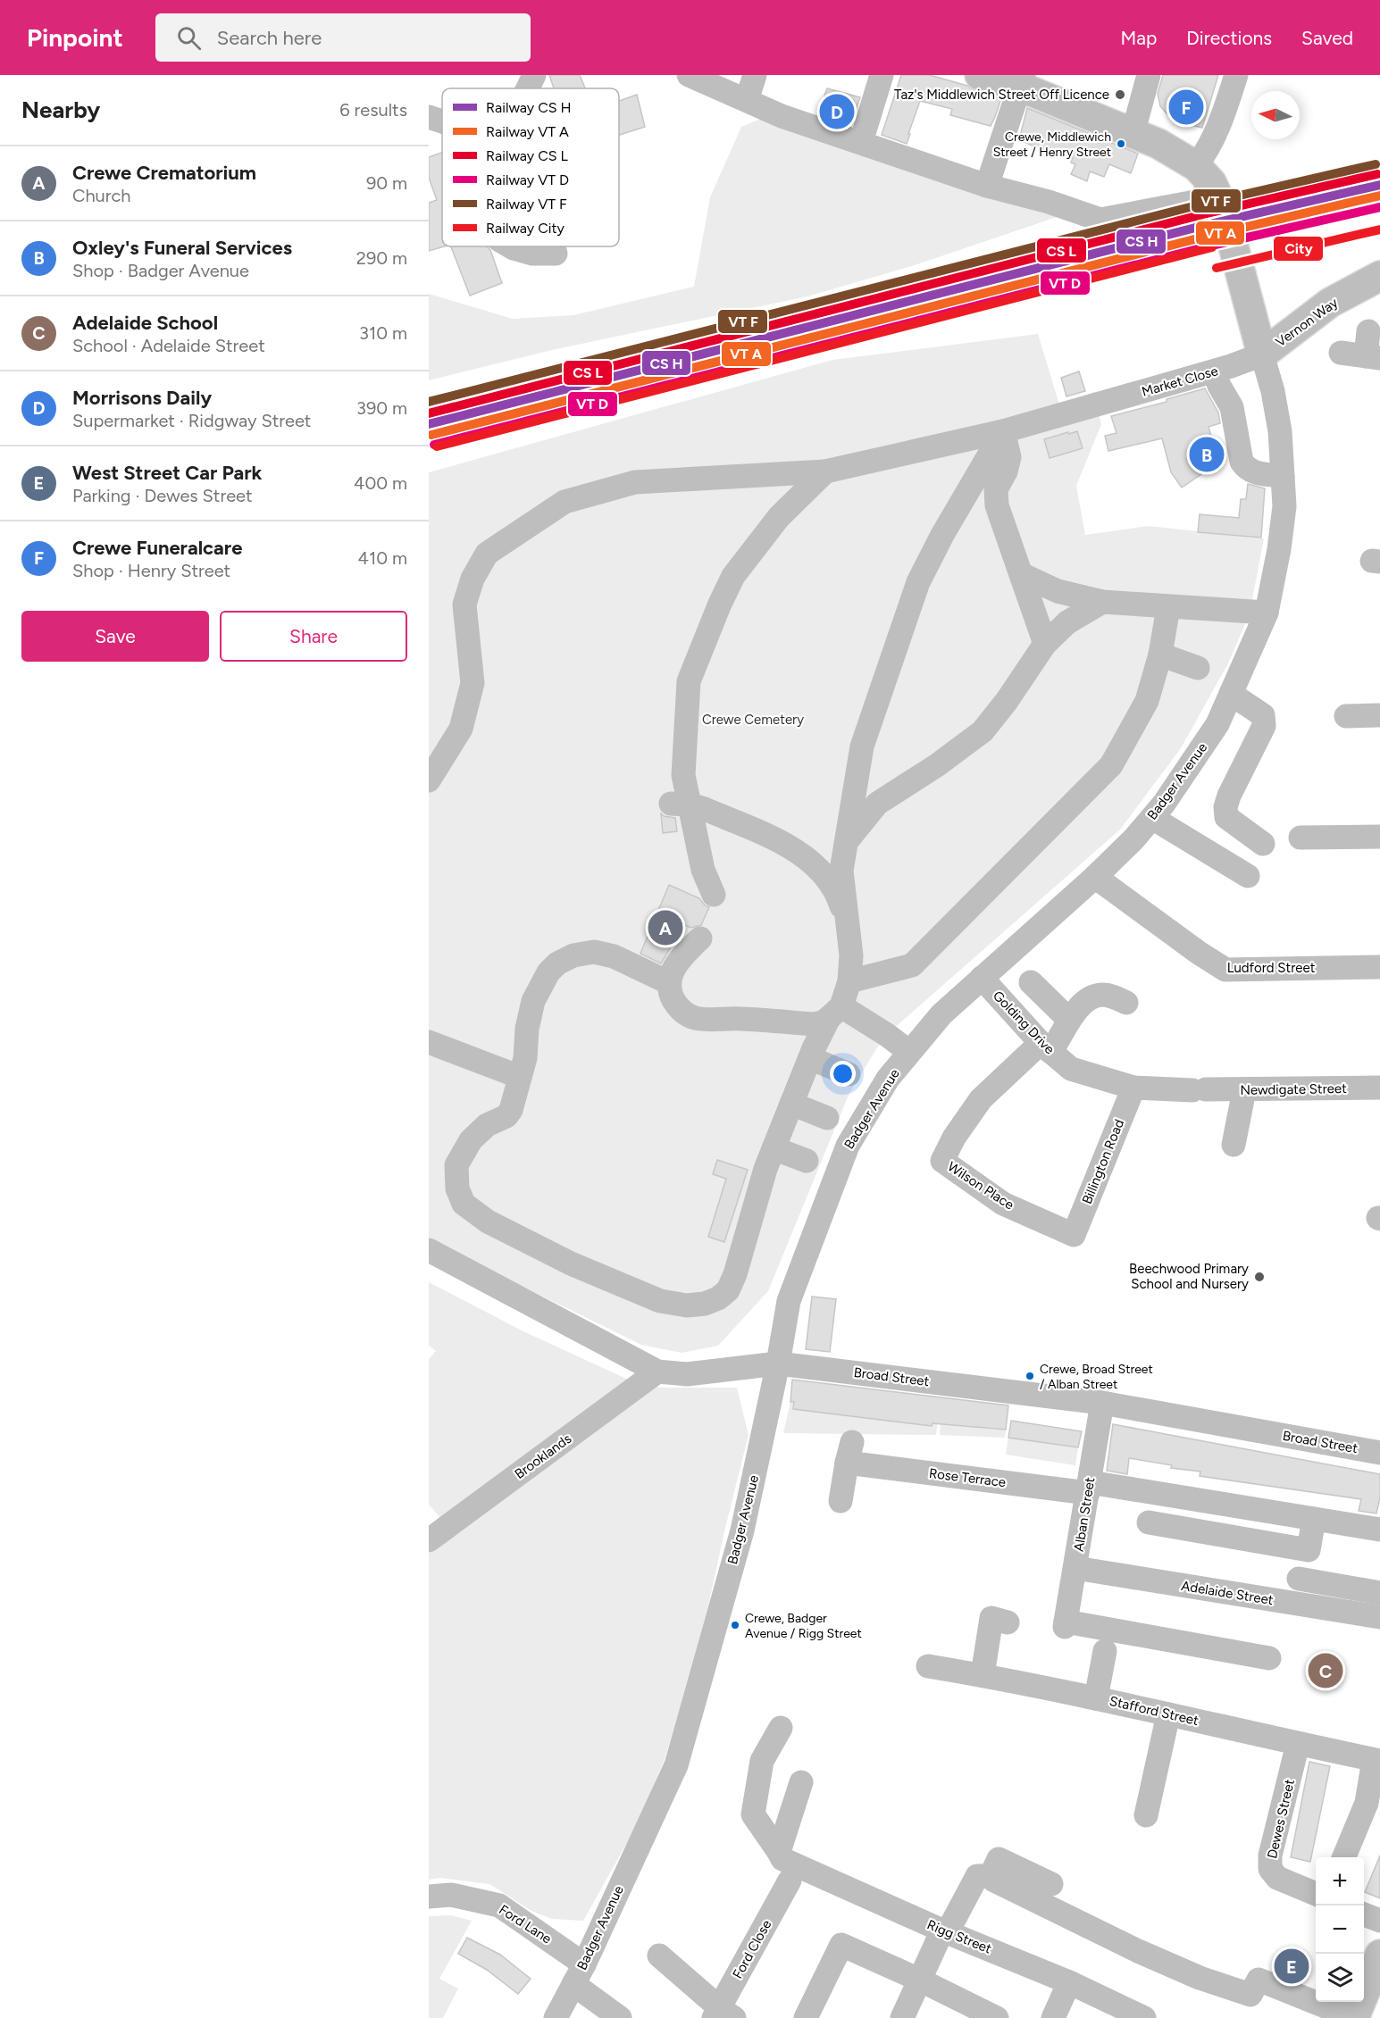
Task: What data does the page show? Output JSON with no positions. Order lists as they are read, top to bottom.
{
  "streets": {
    "main road": ["Vernon Way"],
    "street": [
      "Market Close",
      "Badger Avenue",
      "Ludford Street",
      "Golding Drive",
      "Newdigate Street",
      "Billington Road",
      "Wilson Place",
      "Broad Street",
      "Brooklands",
      "Rose Terrace",
      "Alban Street",
      "Adelaide Street",
      "Stafford Street",
      "Dewes Street",
      "Ford Lane",
      "Rigg Street",
      "Ford Close"
    ]
  },
  "crossings": [
    ["Vernon Way", "Market Close"],
    ["Vernon Way", "Badger Avenue"],
    ["Market Close", "Badger Avenue"],
    ["Badger Avenue", "Ludford Street"],
    ["Badger Avenue", "Golding Drive"],
    ["Badger Avenue", "Broad Street"],
    ["Badger Avenue", "Ford Lane"],
    ["Golding Drive", "Newdigate Street"],
    ["Golding Drive", "Billington Road"],
    ["Golding Drive", "Wilson Place"],
    ["Billington Road", "Wilson Place"],
    ["Broad Street", "Brooklands"],
    ["Broad Street", "Alban Street"],
    ["Rose Terrace", "Alban Street"],
    ["Alban Street", "Adelaide Street"],
    ["Stafford Street", "Dewes Street"]
  ],
  "parks": ["Crewe Cemetery"],
  "places": [
    "Taz's Middlewich Street Off Licence",
    "Crewe, Middlewich Street / Henry Street",
    "Beechwood Primary School and Nursery",
    "Crewe, Broad Street / Alban Street",
    "Crewe, Badger Avenue / Rigg Street"
  ],
  "lines": ["rail line City"],
  "legend": [
    "Railway CS H",
    "Railway VT A",
    "Railway CS L",
    "Railway VT D",
    "Railway VT F",
    "Railway City"
  ],
  "north": "left",
  "page": {
    "header": "Pinpoint",
    "search": "Search here",
    "nav": ["Map", "Directions", "Saved"],
    "heading": ["Nearby", "6 results"],
    "pins": [
      "F",
      "D",
      "B",
      "A",
      "C",
      "E"
    ],
    "list": [
      {
        "mark": "A",
        "name": "Crewe Crematorium",
        "note": "Church",
        "value": "90 m"
      },
      {
        "mark": "B",
        "name": "Oxley's Funeral Services",
        "note": "Shop · Badger Avenue",
        "value": "290 m"
      },
      {
        "mark": "C",
        "name": "Adelaide School",
        "note": "School · Adelaide Street",
        "value": "310 m"
      },
      {
        "mark": "D",
        "name": "Morrisons Daily",
        "note": "Supermarket · Ridgway Street",
        "value": "390 m"
      },
      {
        "mark": "E",
        "name": "West Street Car Park",
        "note": "Parking · Dewes Street",
        "value": "400 m"
      },
      {
        "mark": "F",
        "name": "Crewe Funeralcare",
        "note": "Shop · Henry Street",
        "value": "410 m"
      }
    ],
    "buttons": ["Save", "Share"],
    "map_buttons": ["+", "−"]
  }
}
